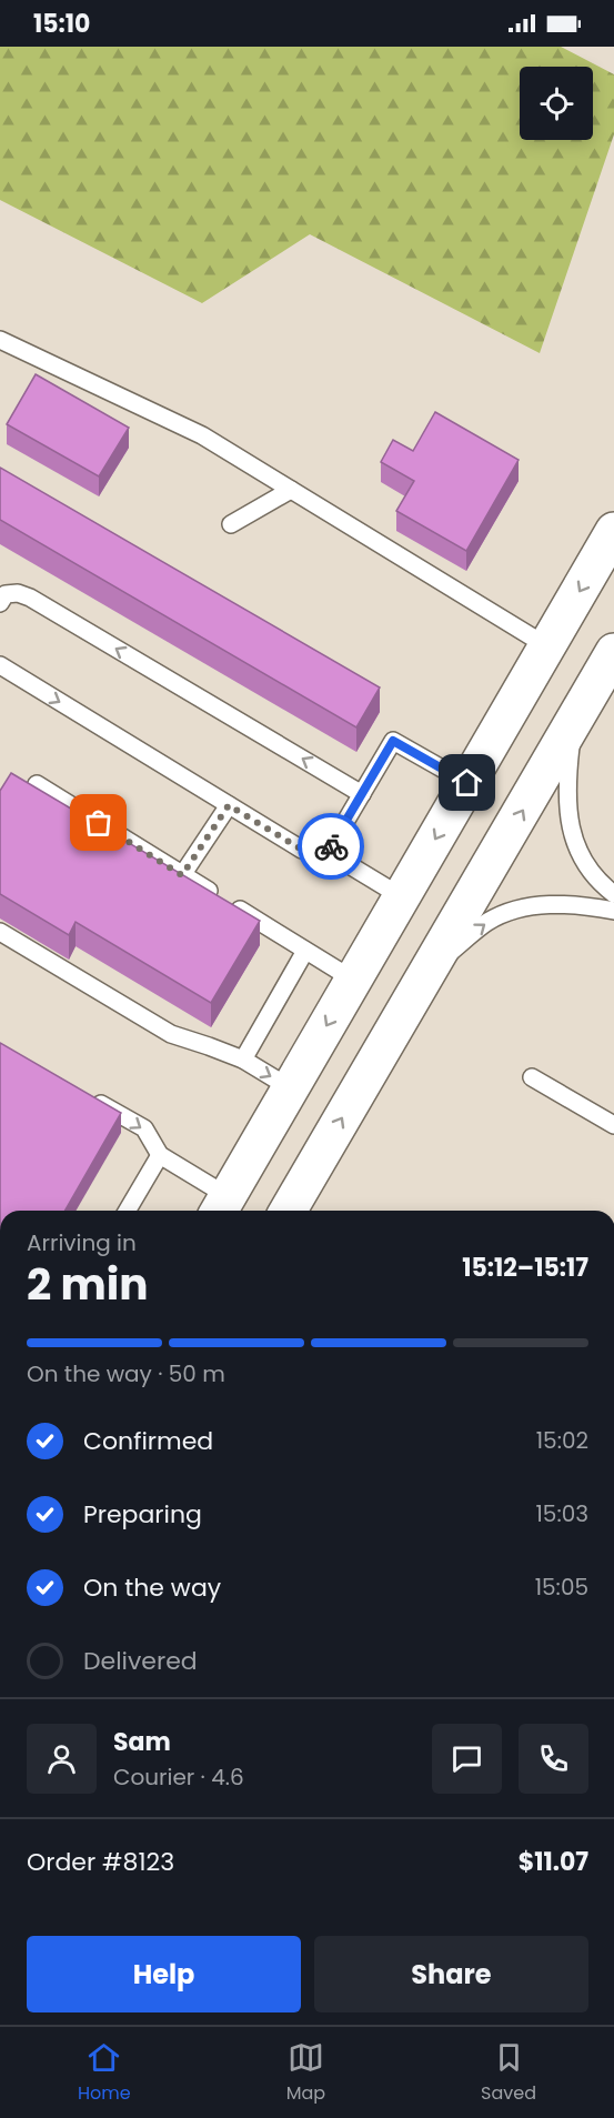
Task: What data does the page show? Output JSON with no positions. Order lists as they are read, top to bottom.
{
  "page": {
    "status": "15:10",
    "heading": ["2 min", "Arriving in", "15:12–15:17"],
    "panel": [
      "Sam",
      "Courier · 4.6",
      "Order #8123",
      "$11.07"
    ],
    "bar": "On the way · 50 m",
    "list": [
      ["Confirmed", "15:02"],
      ["Preparing", "15:03"],
      ["On the way", "15:05"],
      "Delivered"
    ],
    "buttons": ["Help", "Share"],
    "tabs": ["Home", "Map", "Saved"]
  }
}
